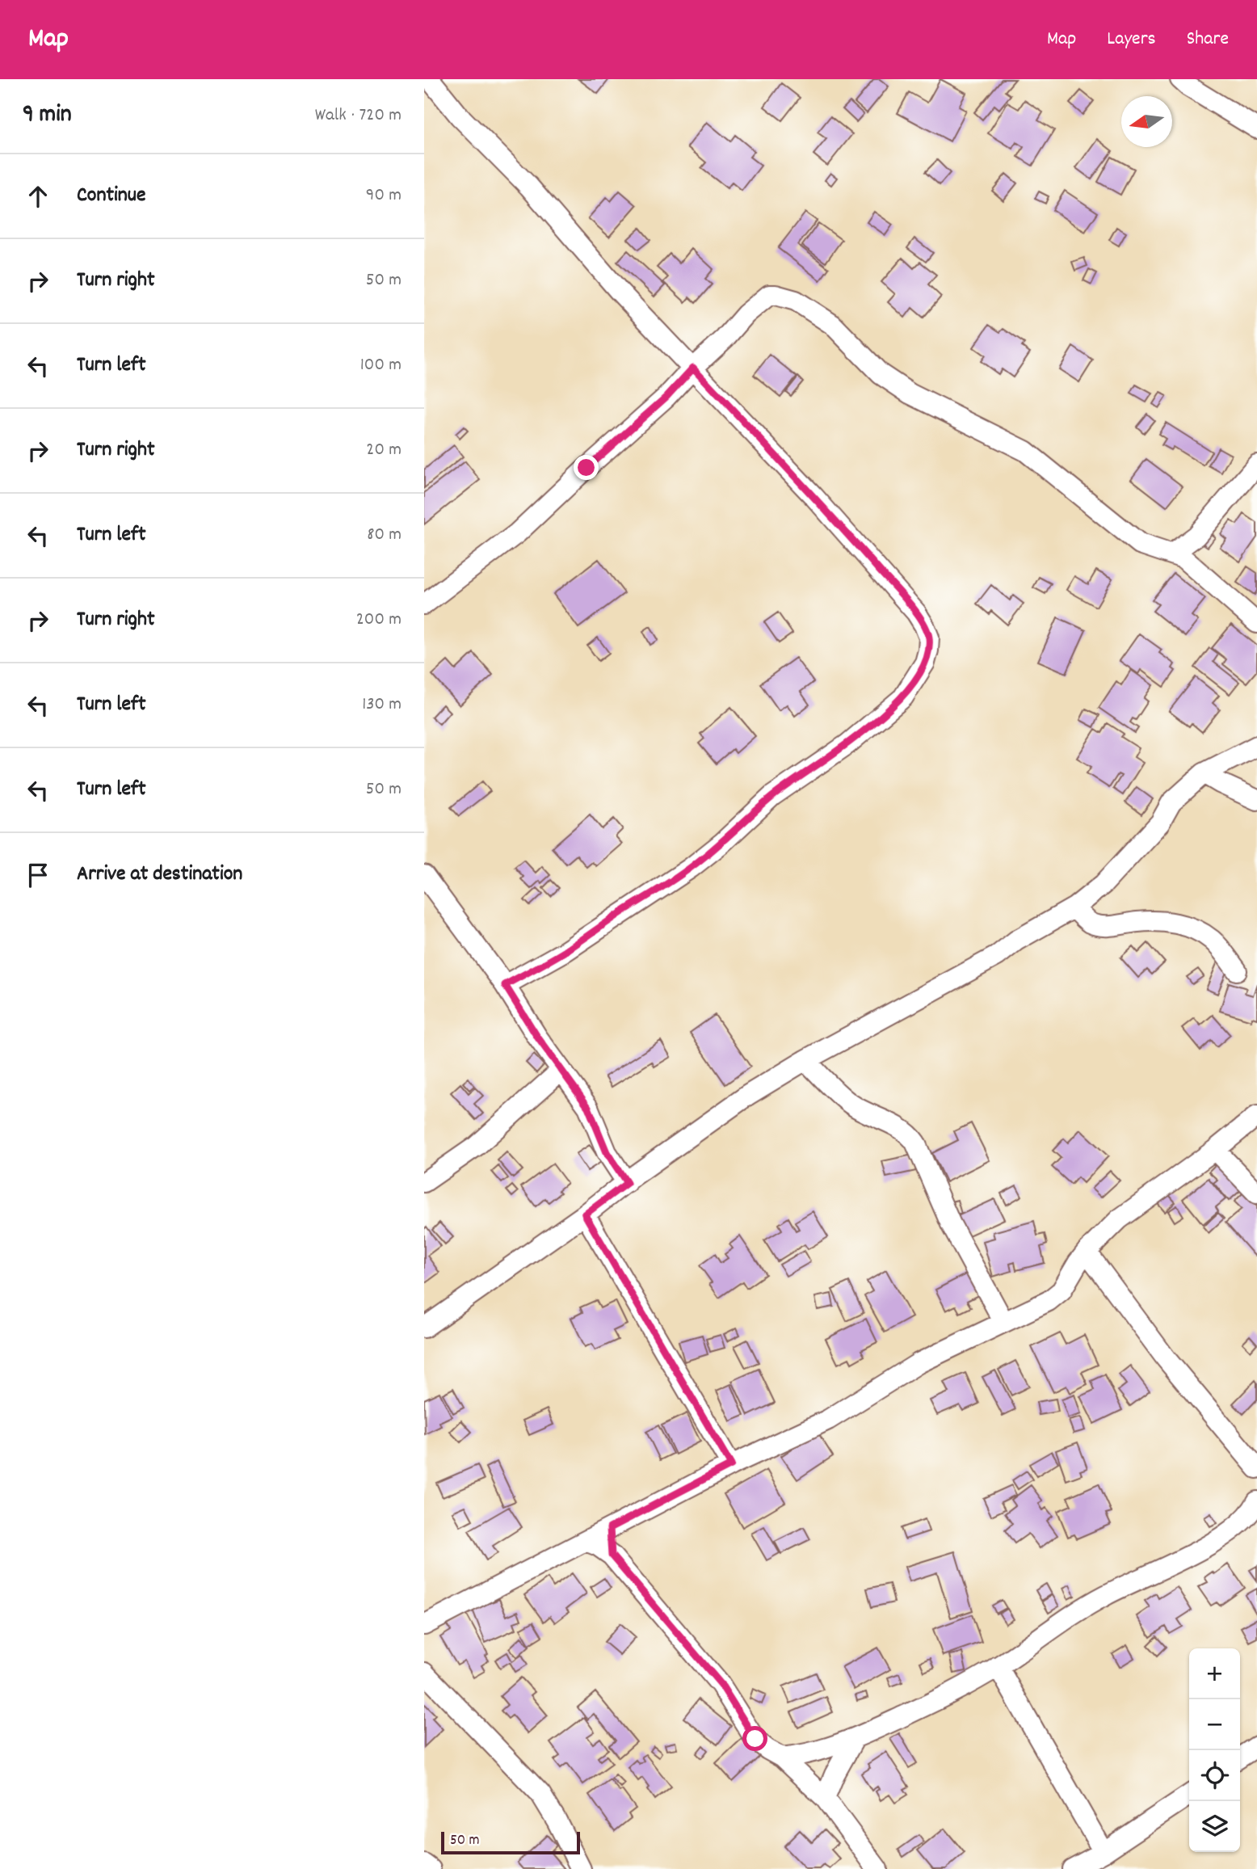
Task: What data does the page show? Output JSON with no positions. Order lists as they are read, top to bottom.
{
  "scale_bar": "50 m",
  "north": "left",
  "page": {
    "header": "Map",
    "nav": ["Map", "Layers", "Share"],
    "heading": ["9 min", "Walk · 720 m"],
    "list": [
      ["Continue", "90 m"],
      ["Turn right", "50 m"],
      ["Turn left", "100 m"],
      ["Turn right", "20 m"],
      ["Turn left", "80 m"],
      ["Turn right", "200 m"],
      ["Turn left", "130 m"],
      ["Turn left", "50 m"],
      "Arrive at destination"
    ],
    "map_buttons": ["+", "−"],
    "scale": "50 m"
  }
}
